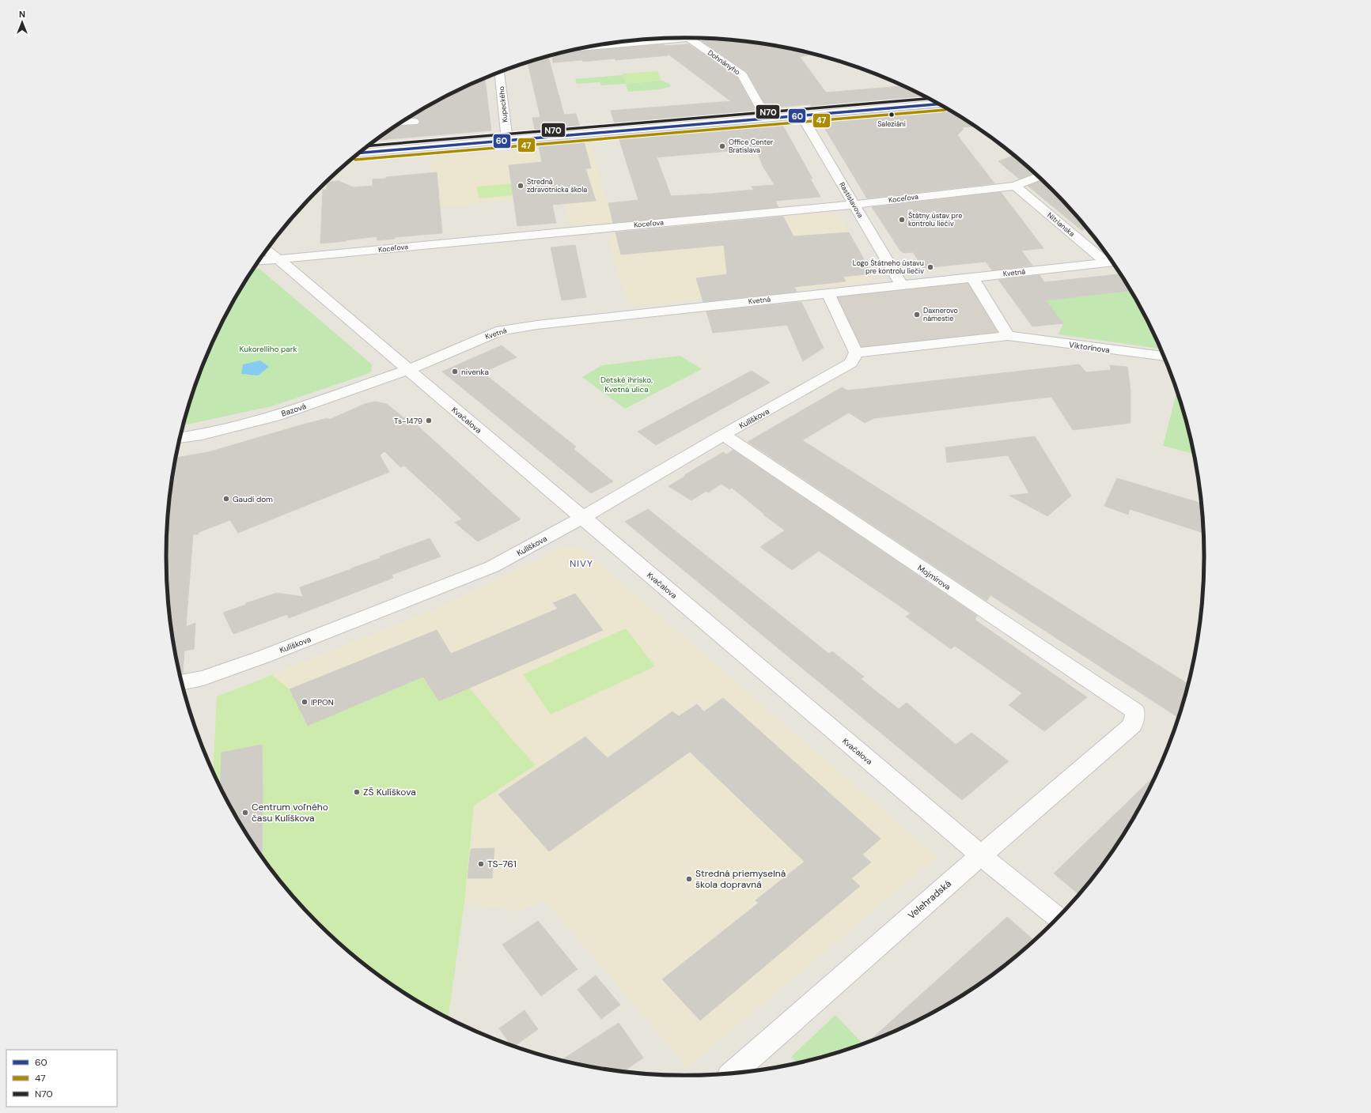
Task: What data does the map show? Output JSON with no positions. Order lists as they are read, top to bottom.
{
  "streets": {
    "street": [
      "Dohnányho",
      "Kupeckého",
      "Koceľova",
      "Rastislavova",
      "Nitrianska",
      "Kvetná",
      "Viktorínova",
      "Bazová",
      "Kulíškova",
      "Kvačalova",
      "Mojmírova",
      "Velehradská"
    ]
  },
  "crossings": [
    ["Koceľova", "Rastislavova"],
    ["Koceľova", "Nitrianska"],
    ["Koceľova", "Kvačalova"],
    ["Rastislavova", "Kvetná"],
    ["Kvetná", "Bazová"],
    ["Kvetná", "Kvačalova"],
    ["Bazová", "Kvačalova"],
    ["Kulíškova", "Kvačalova"],
    ["Kulíškova", "Mojmírova"],
    ["Kvačalova", "Velehradská"],
    ["Mojmírova", "Velehradská"]
  ],
  "districts": ["NIVY"],
  "parks": ["Kukorelliho park", "Detské ihrisko, Kvetná ulica"],
  "places": [
    "Saleziáni",
    "Office Center Bratislava",
    "Stredná zdravotnícka škola",
    "Štátny ústav pre kontrolu liečiv",
    "Logo Štátneho ústavu pre kontrolu liečiv",
    "Daxnerovo námestie",
    "nivenka",
    "Ts-1479",
    "Gaudí dom",
    "IPPON",
    "ZŠ Kulíškova",
    "Centrum voľného času Kulíškova",
    "TS-761",
    "Stredná priemyselná škola dopravná"
  ],
  "lines": ["transit line N70", "transit line 60", "transit line 47"],
  "legend": ["60", "47", "N70"],
  "north": "top"
}
